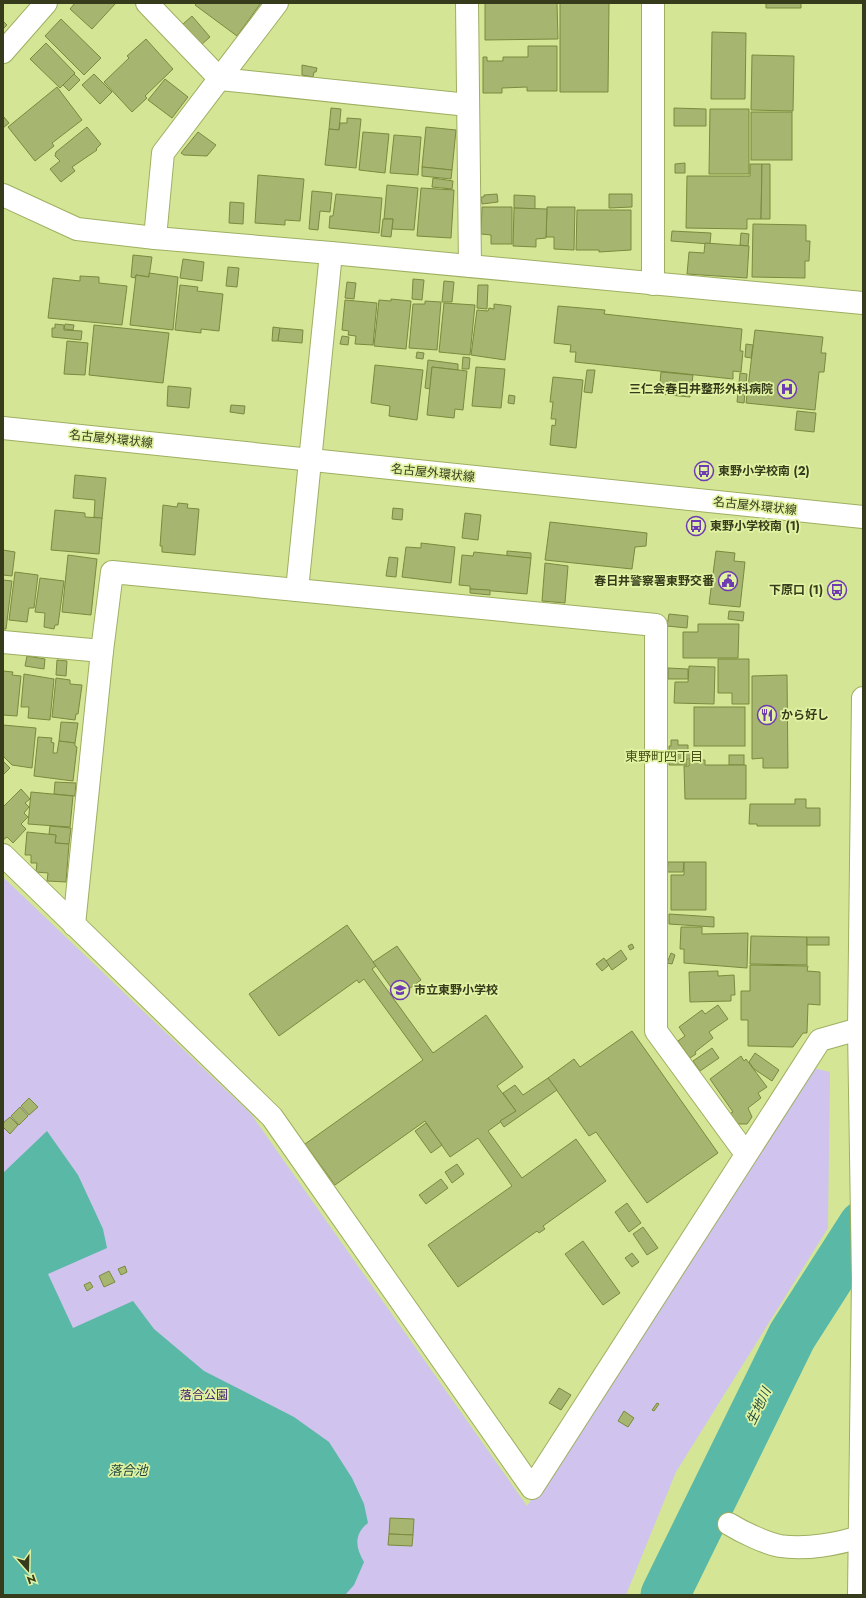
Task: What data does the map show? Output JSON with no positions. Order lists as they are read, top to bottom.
{
  "streets": {
    "street": ["名古屋外環状線"]
  },
  "districts": ["東野町四丁目"],
  "water": ["生地川", "落合池"],
  "parks": ["落合公園"],
  "places": {
    "hospital": ["三仁会春日井整形外科病院"],
    "bus stop": ["東野小学校南 (2)", "東野小学校南 (1)", "下原口 (1)"],
    "public building": ["春日井警察署東野交番"],
    "restaurant": ["から好し"],
    "school or university": ["市立東野小学校"]
  },
  "north": "bottom"
}
